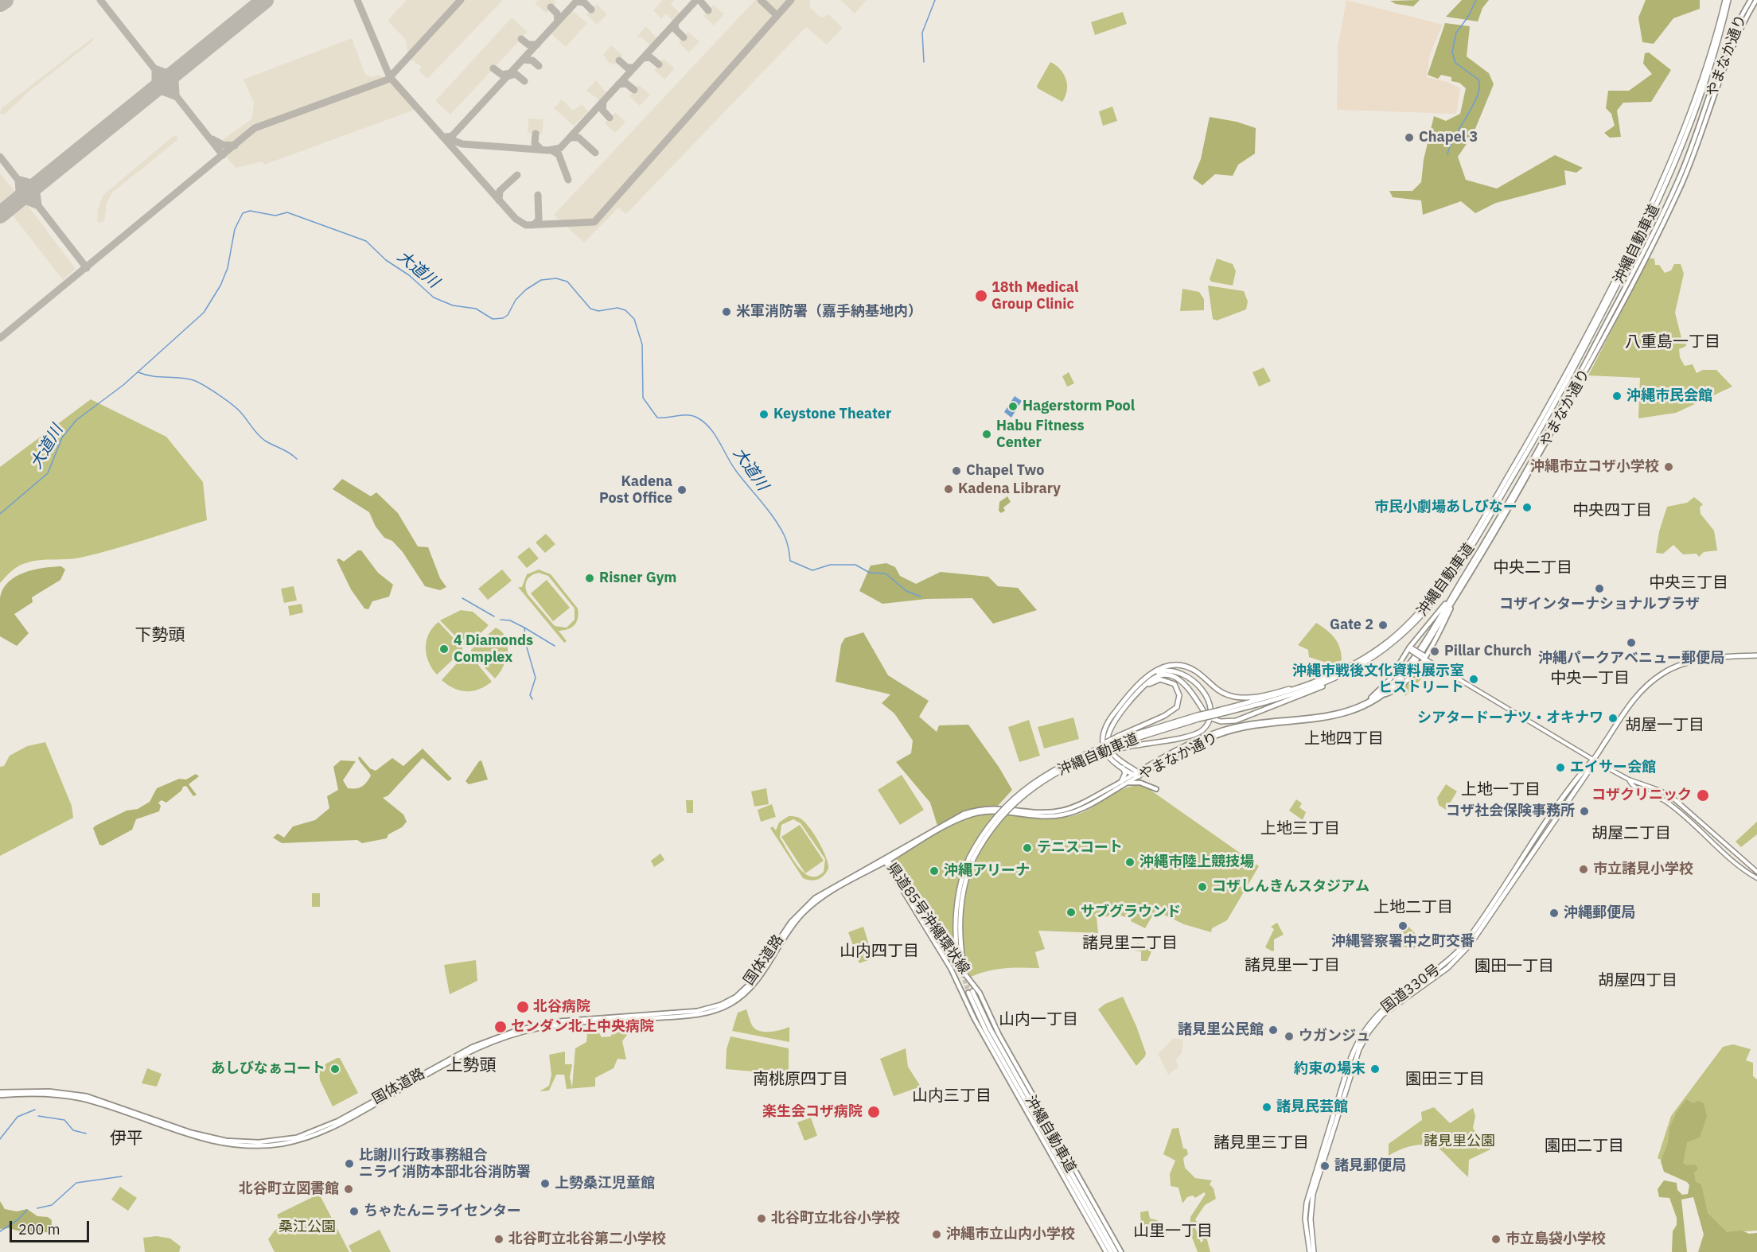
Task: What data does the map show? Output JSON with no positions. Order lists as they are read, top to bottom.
{
  "streets": {
    "highway": ["沖縄自動車道", "国道330号"],
    "main road": ["やまなか通り", "県道85号沖縄環状線", "国体道路"]
  },
  "crossings": [
    ["やまなか通り", "県道85号沖縄環状線"],
    ["やまなか通り", "国体道路"],
    ["県道85号沖縄環状線", "国体道路"]
  ],
  "districts": [
    "八重島一丁目",
    "中央四丁目",
    "中央二丁目",
    "中央三丁目",
    "下勢頭",
    "中央一丁目",
    "胡屋一丁目",
    "上地四丁目",
    "上地一丁目",
    "上地三丁目",
    "胡屋二丁目",
    "上地二丁目",
    "諸見里二丁目",
    "山内四丁目",
    "諸見里一丁目",
    "園田一丁目",
    "胡屋四丁目",
    "山内一丁目",
    "上勢頭",
    "南桃原四丁目",
    "園田三丁目",
    "山内三丁目",
    "伊平",
    "諸見里三丁目",
    "園田二丁目",
    "山里一丁目"
  ],
  "water": ["大道川"],
  "parks": ["諸見里公園", "桑江公園"],
  "places": [
    "Chapel 3",
    "18th Medical Group Clinic",
    "米軍消防署（嘉手納基地内）",
    "沖縄市民会館",
    "Hagerstorm Pool",
    "Keystone Theater",
    "Habu Fitness Center",
    "沖縄市立コザ小学校",
    "Chapel Two",
    "Kadena Library",
    "Kadena Post Office",
    "市民小劇場あしびなー",
    "Risner Gym",
    "コザインターナショナルプラザ",
    "Gate 2",
    "沖縄パークアベニュー郵便局",
    "4 Diamonds Complex",
    "Pillar Church",
    "沖縄市戦後文化資料展示室 ヒストリート",
    "シアタードーナツ・オキナワ",
    "エイサー会館",
    "コザクリニック",
    "コザ社会保険事務所",
    "テニスコート",
    "沖縄市陸上競技場",
    "市立諸見小学校",
    "沖縄アリーナ",
    "コザしんきんスタジアム",
    "サブグラウンド",
    "沖縄郵便局",
    "沖縄警察署中之町交番",
    "北谷病院",
    "センダン北上中央病院",
    "諸見里公民館",
    "ウガンジュ",
    "あしびなぁコート",
    "約束の場末",
    "諸見民芸館",
    "楽生会コザ病院",
    "比謝川行政事務組合 ニライ消防本部北谷消防署",
    "諸見郵便局",
    "上勢桑江児童館",
    "北谷町立図書館",
    "ちゃたんニライセンター",
    "北谷町立北谷小学校",
    "沖縄市立山内小学校",
    "北谷町立北谷第二小学校",
    "市立島袋小学校"
  ],
  "scale_bar": "200 m"
}
